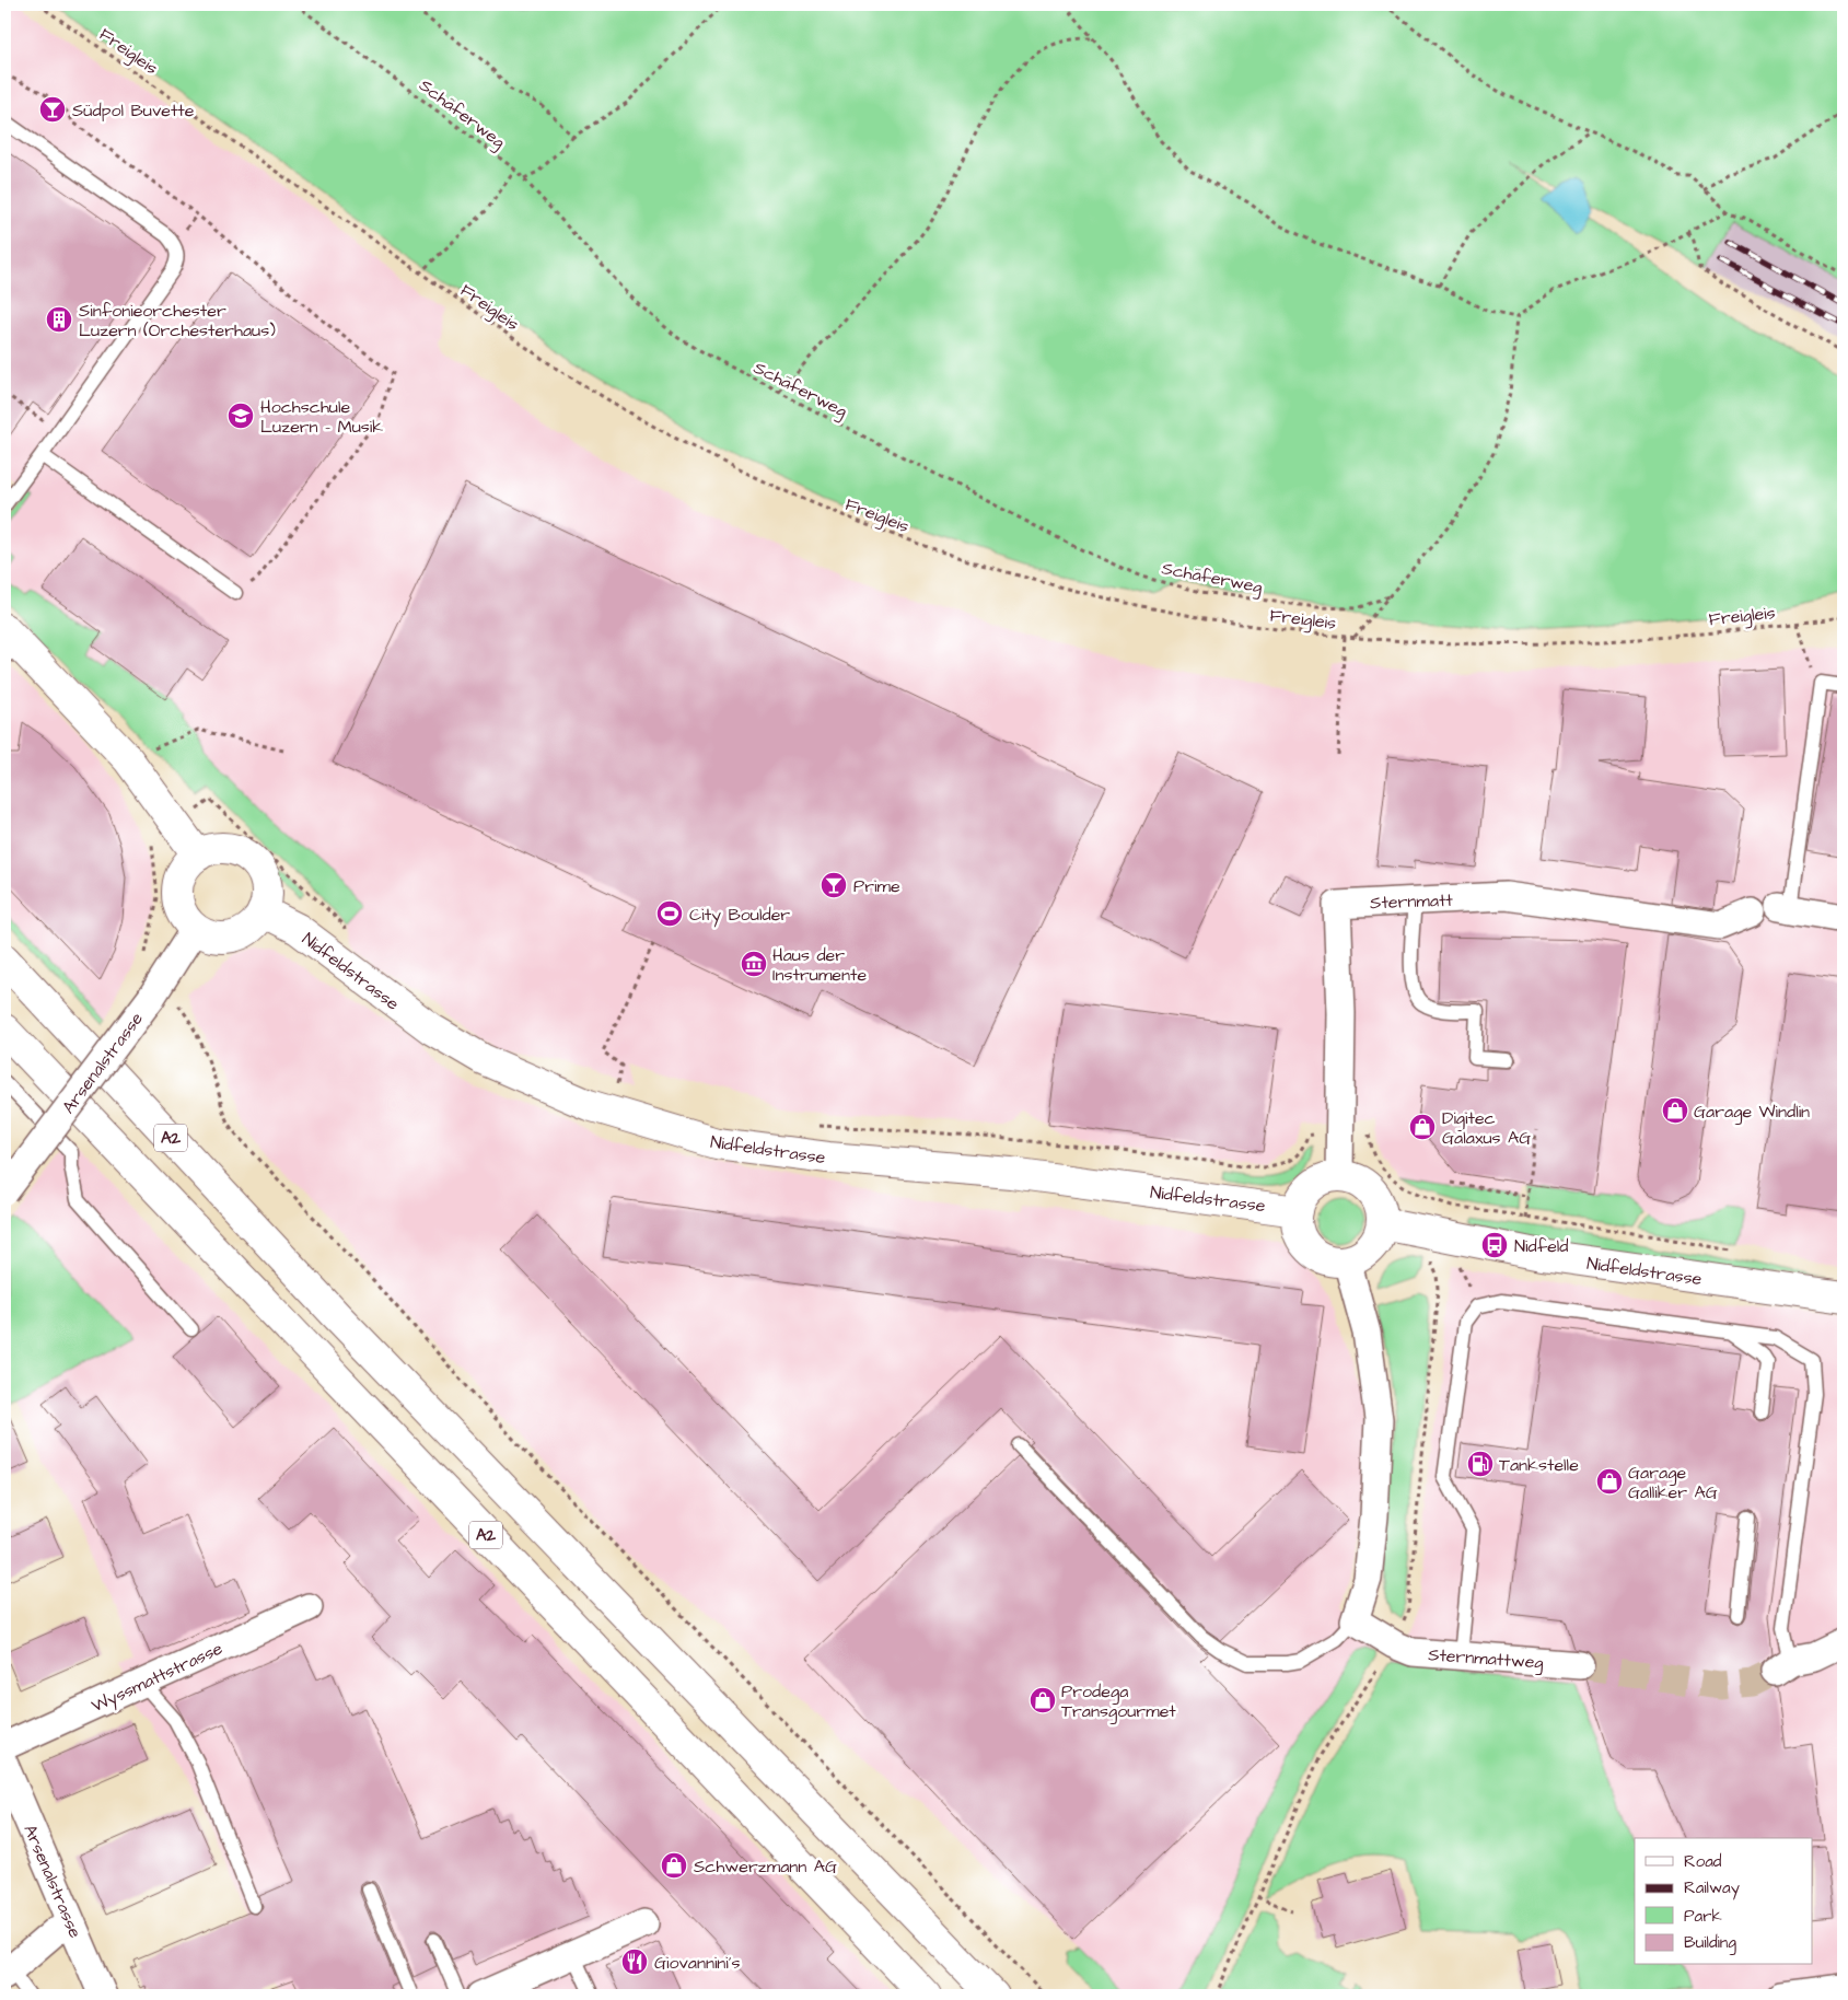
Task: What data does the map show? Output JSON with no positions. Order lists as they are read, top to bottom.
{
  "streets": {
    "main road": ["Nidfeldstrasse", "A2"],
    "street": [
      "Sternmatt",
      "Arsenalstrasse",
      "Sternmattweg",
      "Wyssmattstrasse"
    ],
    "path": ["Freigleis", "Schäferweg"]
  },
  "crossings": [
    ["Sternmatt", "Nidfeldstrasse"],
    ["Nidfeldstrasse", "Arsenalstrasse"]
  ],
  "places": {
    "bar": ["Südpol Buvette", "Prime"],
    "building": ["Sinfonieorchester Luzern (Orchesterhaus)"],
    "school or university": ["Hochschule Luzern – Musik"],
    "sports": ["City Boulder"],
    "museum": ["Haus der Instrumente"],
    "shop": [
      "Garage Windlin",
      "Digitec Galaxus AG",
      "Garage Galliker AG",
      "Prodega Transgourmet",
      "Schwerzmann AG"
    ],
    "bus stop": ["Nidfeld"],
    "fuel station": ["Tankstelle"],
    "restaurant": ["Giovannini's"]
  },
  "legend": [
    "Road",
    "Railway",
    "Park",
    "Building"
  ]
}
